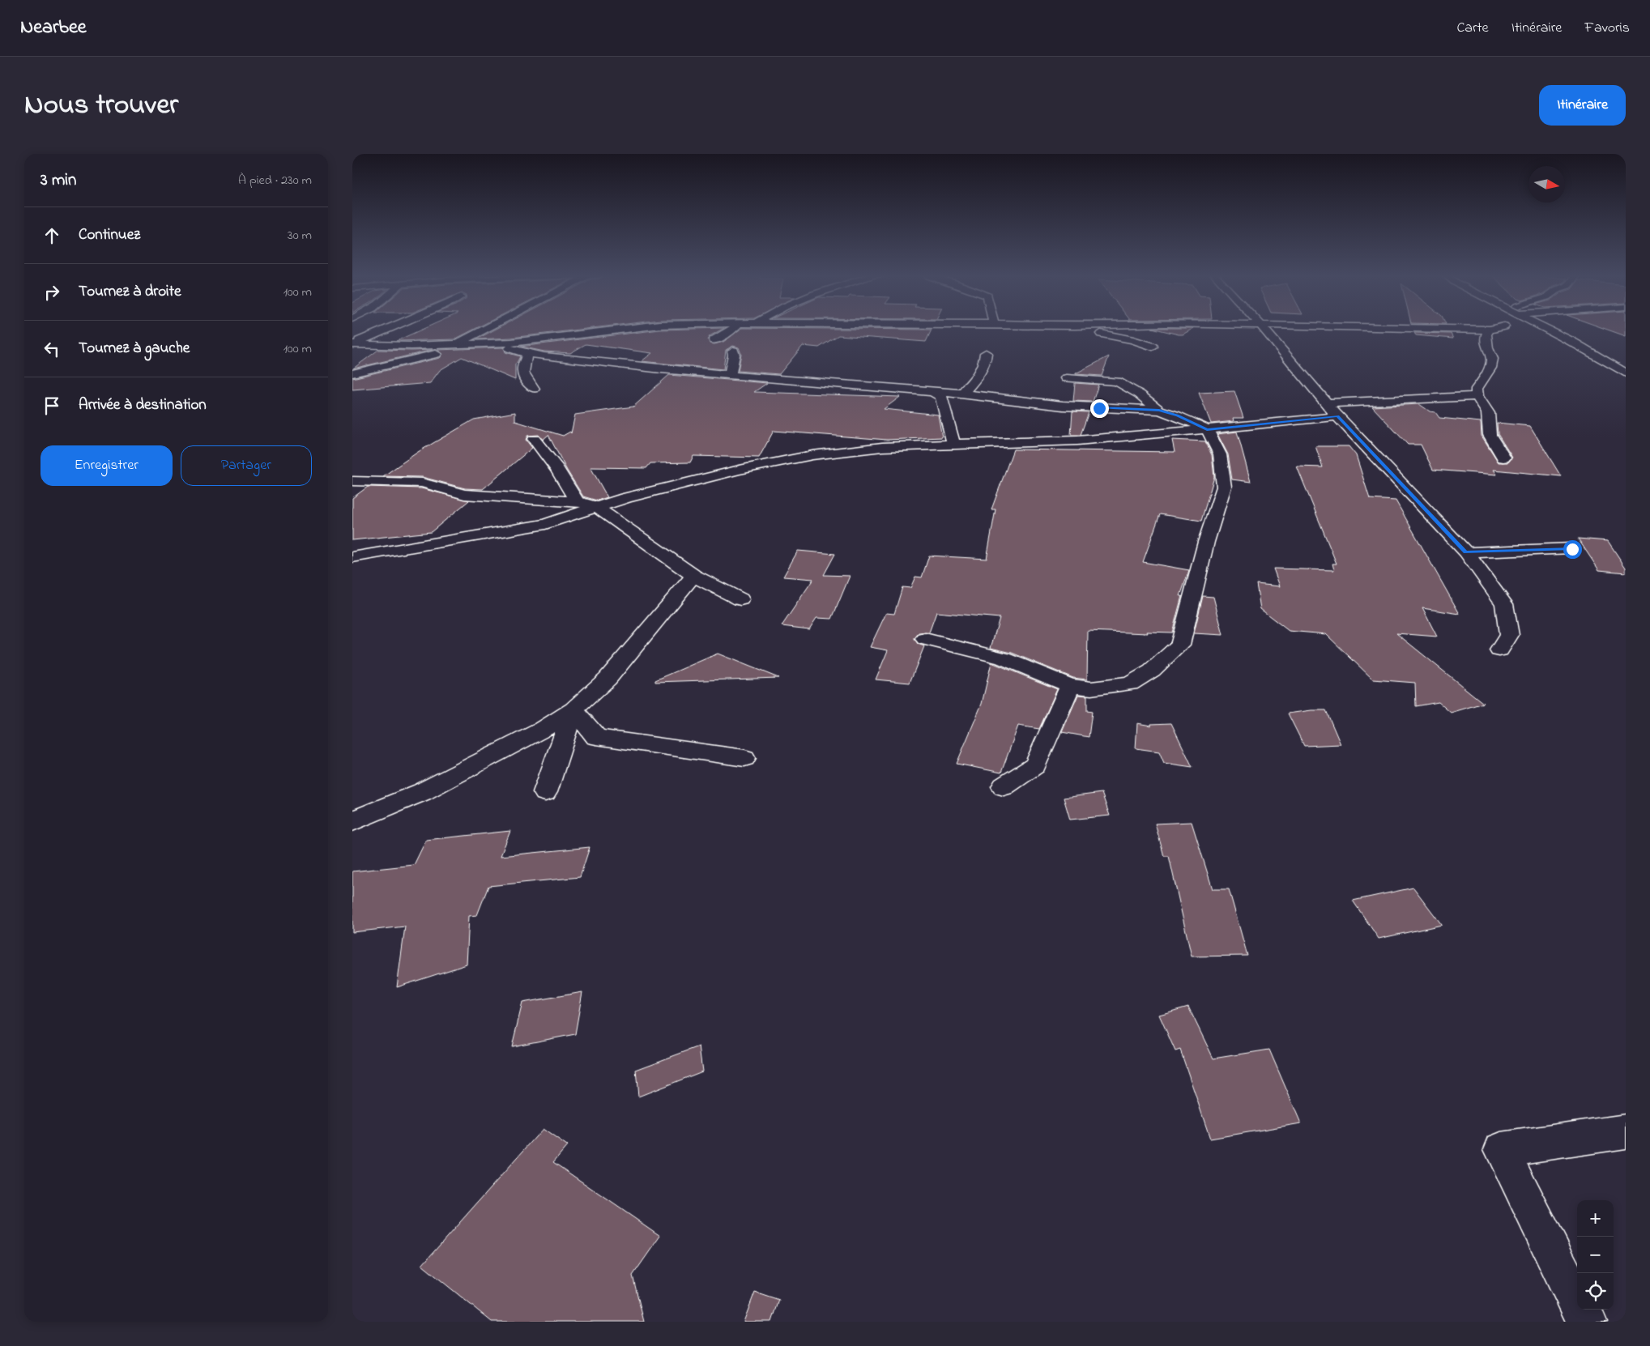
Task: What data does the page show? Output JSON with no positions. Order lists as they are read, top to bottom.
{
  "north": "right",
  "page": {
    "header": "Nearbee",
    "nav": ["Carte", "Itinéraire", "Favoris"],
    "title": "Nous trouver",
    "buttons": [
      "Itinéraire",
      ["Enregistrer", "Partager"]
    ],
    "heading": ["3 min", "À pied · 230 m"],
    "list": [
      ["Continuez", "30 m"],
      ["Tournez à droite", "100 m"],
      ["Tournez à gauche", "100 m"],
      "Arrivée à destination"
    ],
    "map_buttons": ["+", "−"]
  }
}
